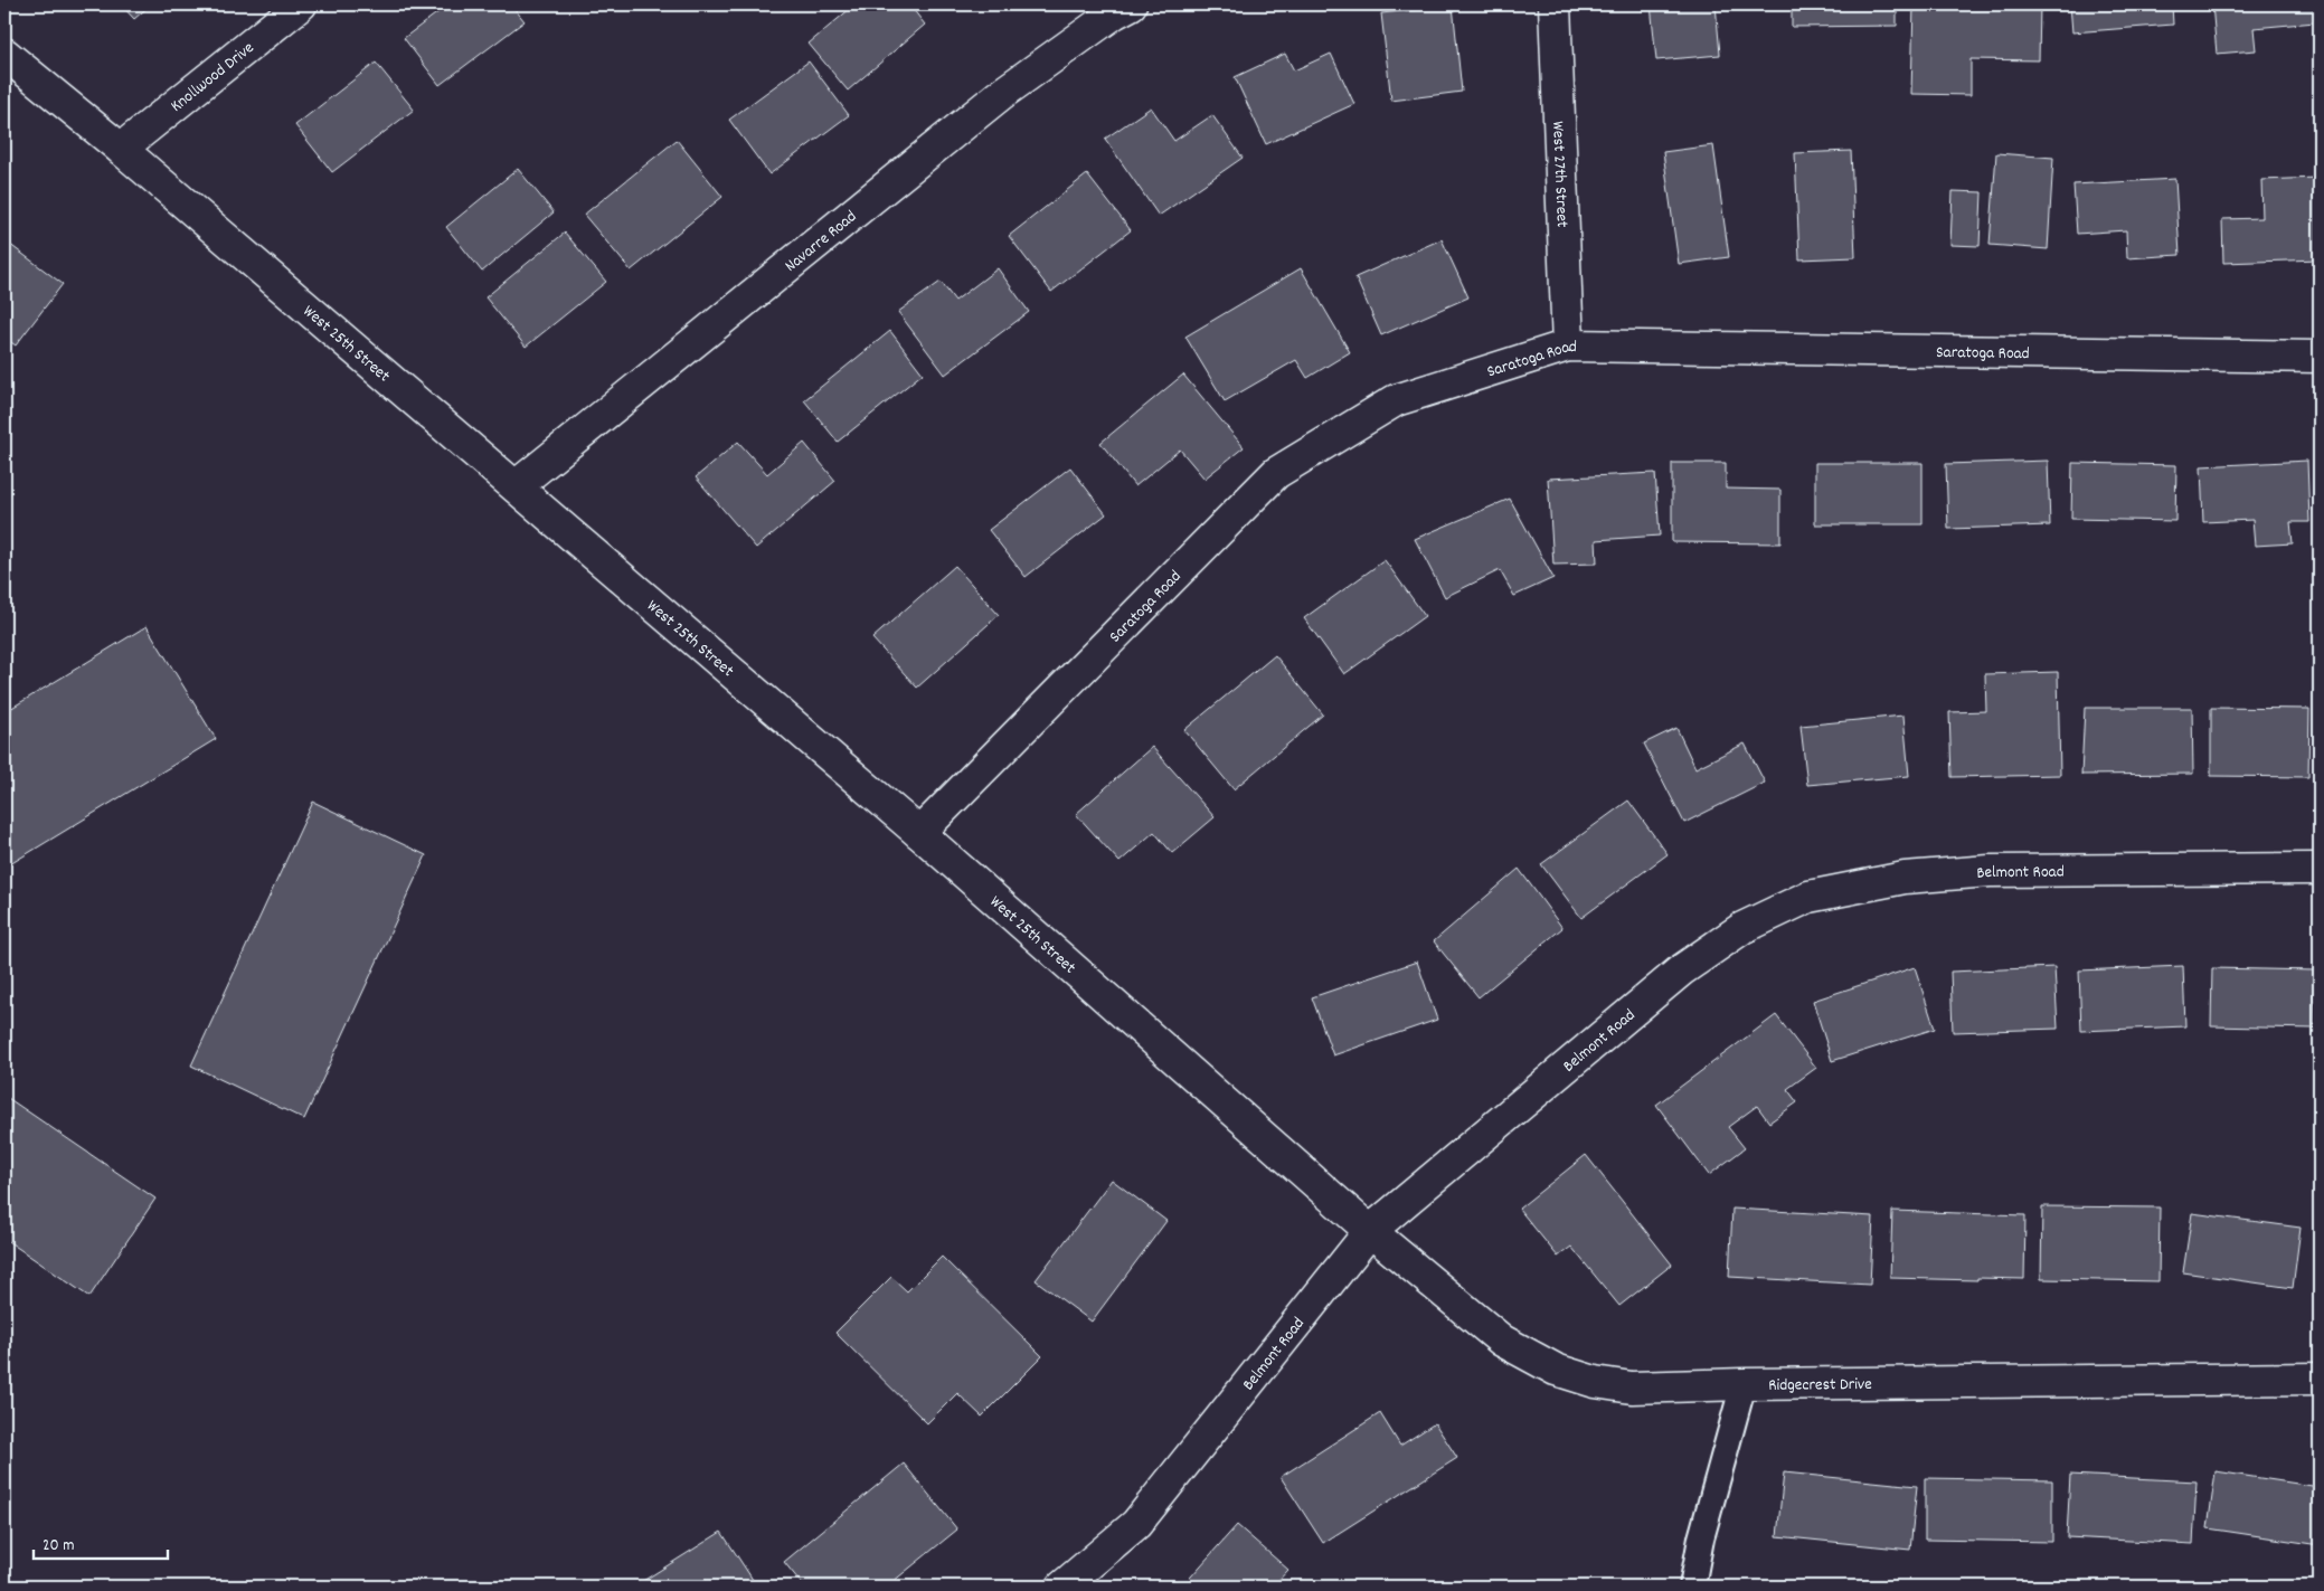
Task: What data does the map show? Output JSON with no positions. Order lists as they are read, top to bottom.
{
  "streets": {
    "street": [
      "Knollwood Drive",
      "West 27th Street",
      "Navarre Road",
      "West 25th Street",
      "Saratoga Road",
      "Belmont Road",
      "Ridgecrest Drive"
    ]
  },
  "crossings": [
    ["Knollwood Drive", "West 25th Street"],
    ["West 27th Street", "Saratoga Road"],
    ["Navarre Road", "West 25th Street"],
    ["West 25th Street", "Saratoga Road"],
    ["West 25th Street", "Belmont Road"],
    ["West 25th Street", "Ridgecrest Drive"],
    ["Belmont Road", "Ridgecrest Drive"]
  ],
  "scale_bar": "20 m"
}
